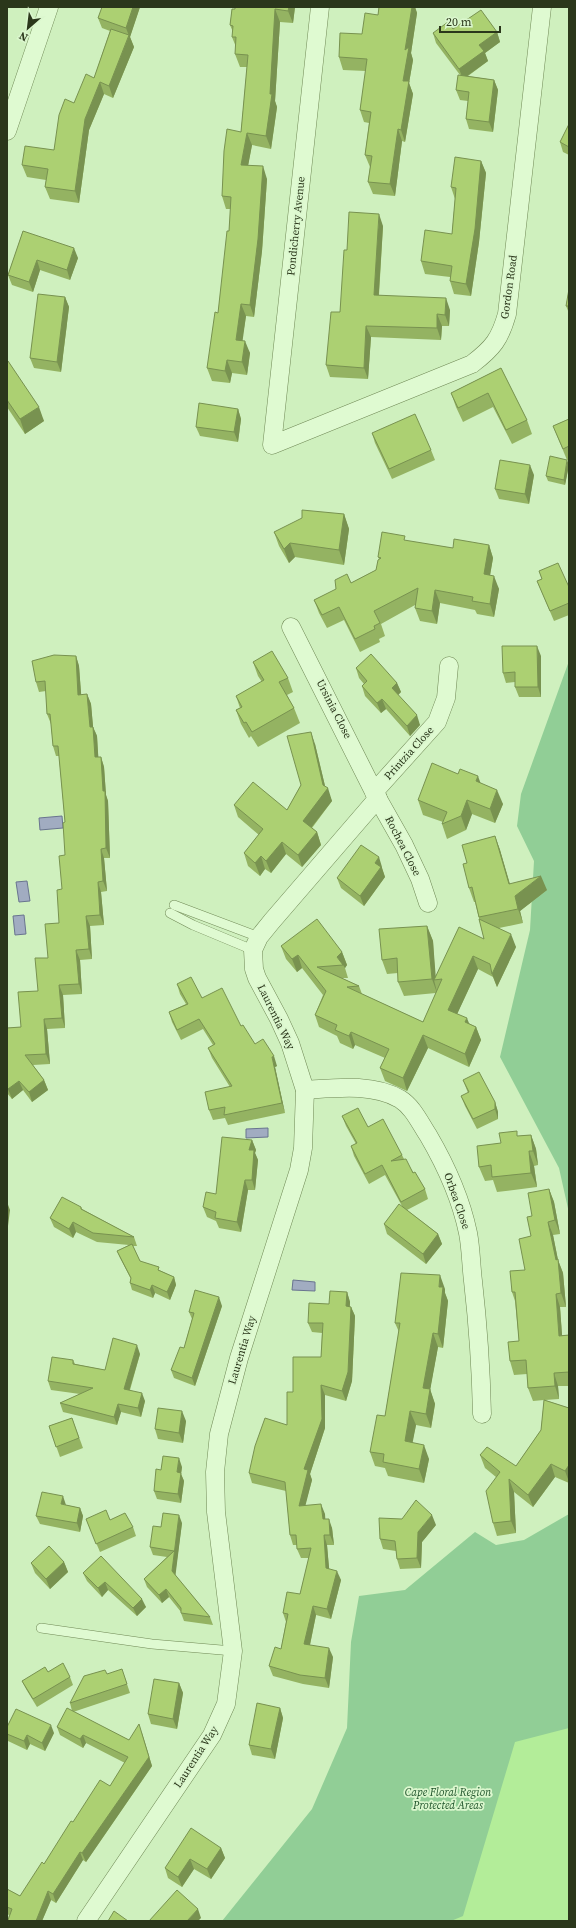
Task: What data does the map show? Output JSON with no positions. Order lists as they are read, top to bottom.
{
  "streets": {
    "street": [
      "Pondicherry Avenue",
      "Gordon Road",
      "Ursinia Close",
      "Printzia Close",
      "Rochea Close",
      "Laurentia Way",
      "Orbea Close"
    ]
  },
  "crossings": [
    ["Pondicherry Avenue", "Gordon Road"],
    ["Ursinia Close", "Printzia Close"],
    ["Ursinia Close", "Rochea Close"],
    ["Printzia Close", "Rochea Close"],
    ["Laurentia Way", "Orbea Close"]
  ],
  "parks": ["Cape Floral Region Protected Areas"],
  "scale_bar": "20 m",
  "north": "bottom left"
}
